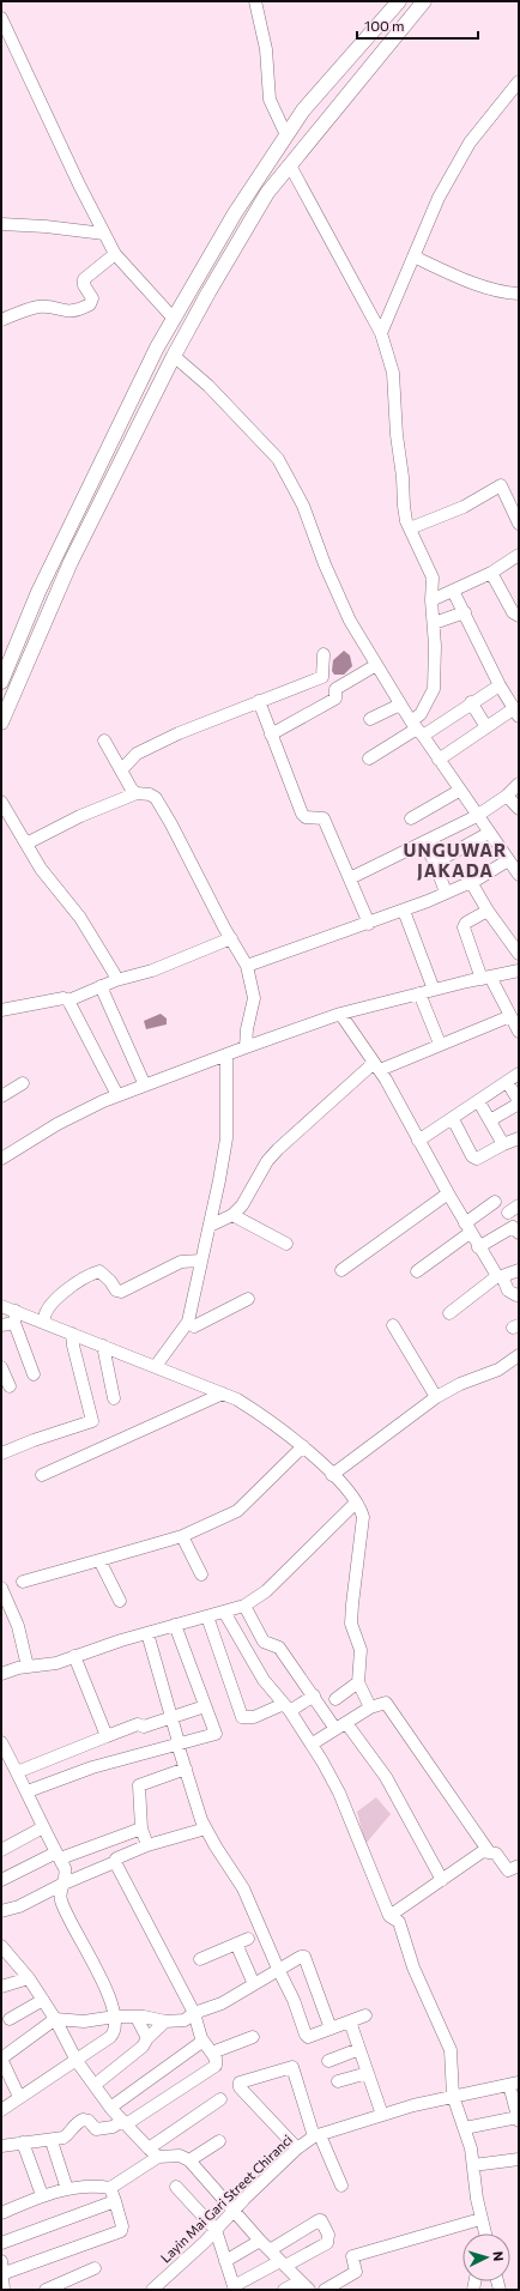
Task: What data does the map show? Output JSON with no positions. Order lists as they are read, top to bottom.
{
  "streets": {
    "street": ["Layin Mai Gari Street Chiranci"]
  },
  "districts": ["UNGUWAR JAKADA"],
  "scale_bar": "100 m",
  "north": "right"
}
